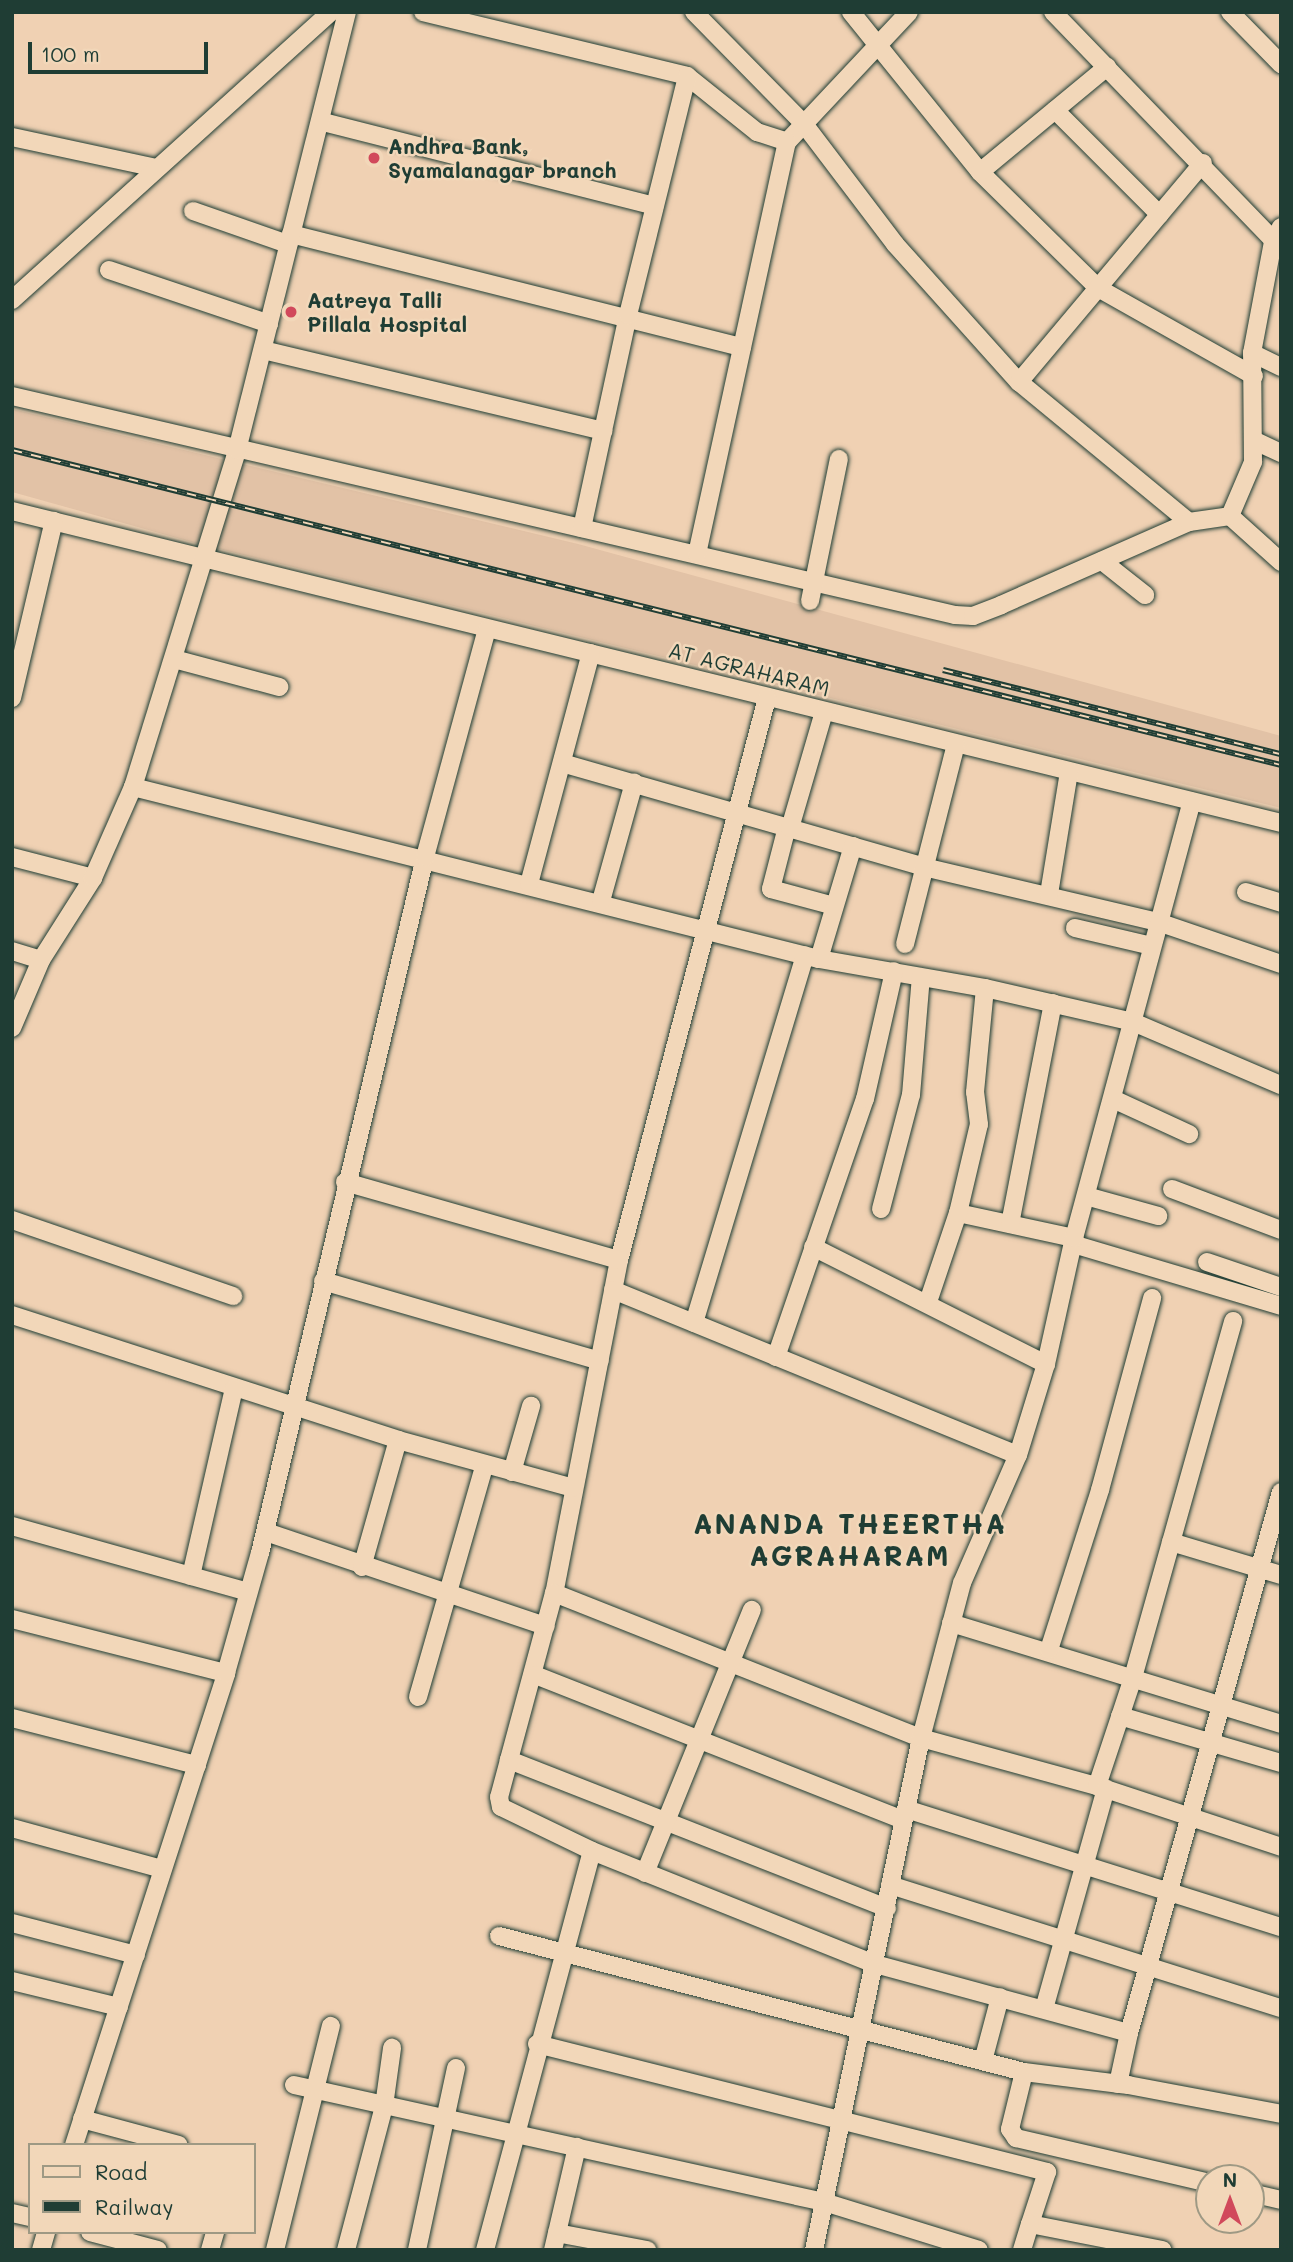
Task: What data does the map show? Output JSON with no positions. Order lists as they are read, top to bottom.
{
  "streets": {
    "street": ["AT AGRAHARAM"]
  },
  "districts": ["ANANDA THEERTHA AGRAHARAM"],
  "places": ["Andhra Bank, Syamalanagar branch", "Aatreya Talli Pillala Hospital"],
  "legend": ["Road", "Railway"],
  "scale_bar": "100 m",
  "north": "top"
}
